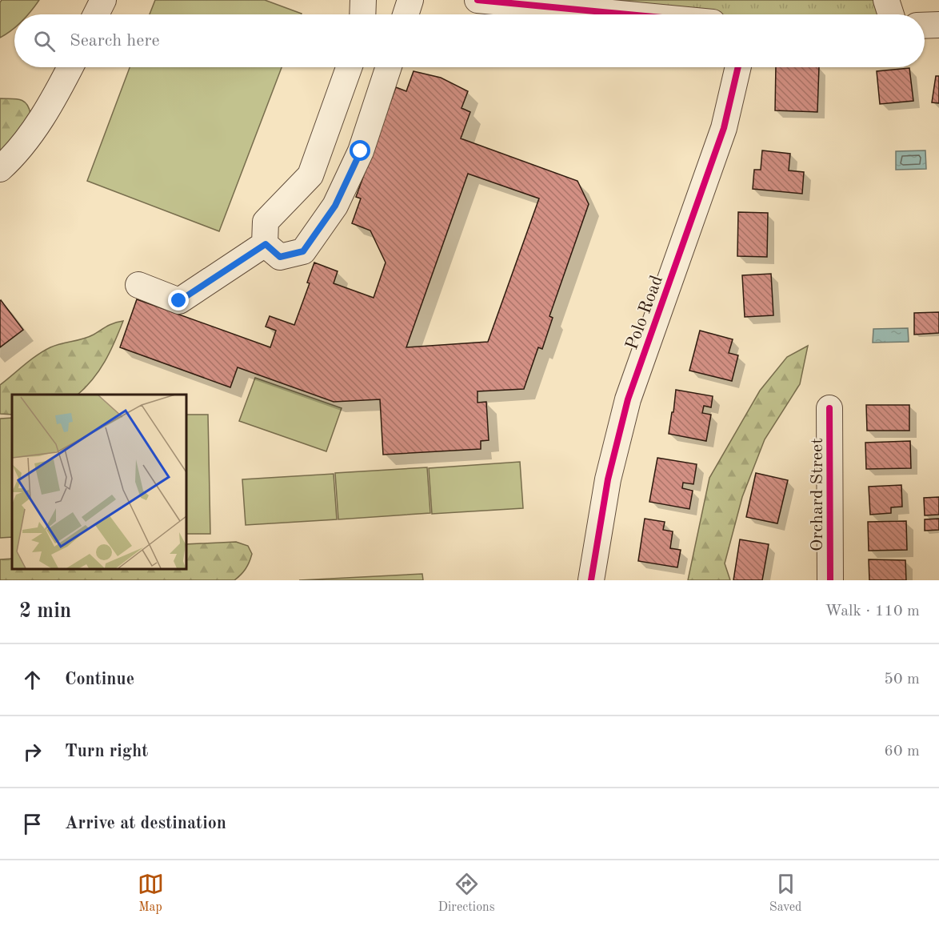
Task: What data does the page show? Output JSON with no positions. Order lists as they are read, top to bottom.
{
  "streets": {
    "street": ["Polo Road", "Orchard Street"]
  },
  "page": {
    "search": "Search here",
    "heading": ["2 min", "Walk · 110 m"],
    "list": [
      ["Continue", "50 m"],
      ["Turn right", "60 m"],
      "Arrive at destination"
    ],
    "nav": ["Map", "Directions", "Saved"]
  }
}
